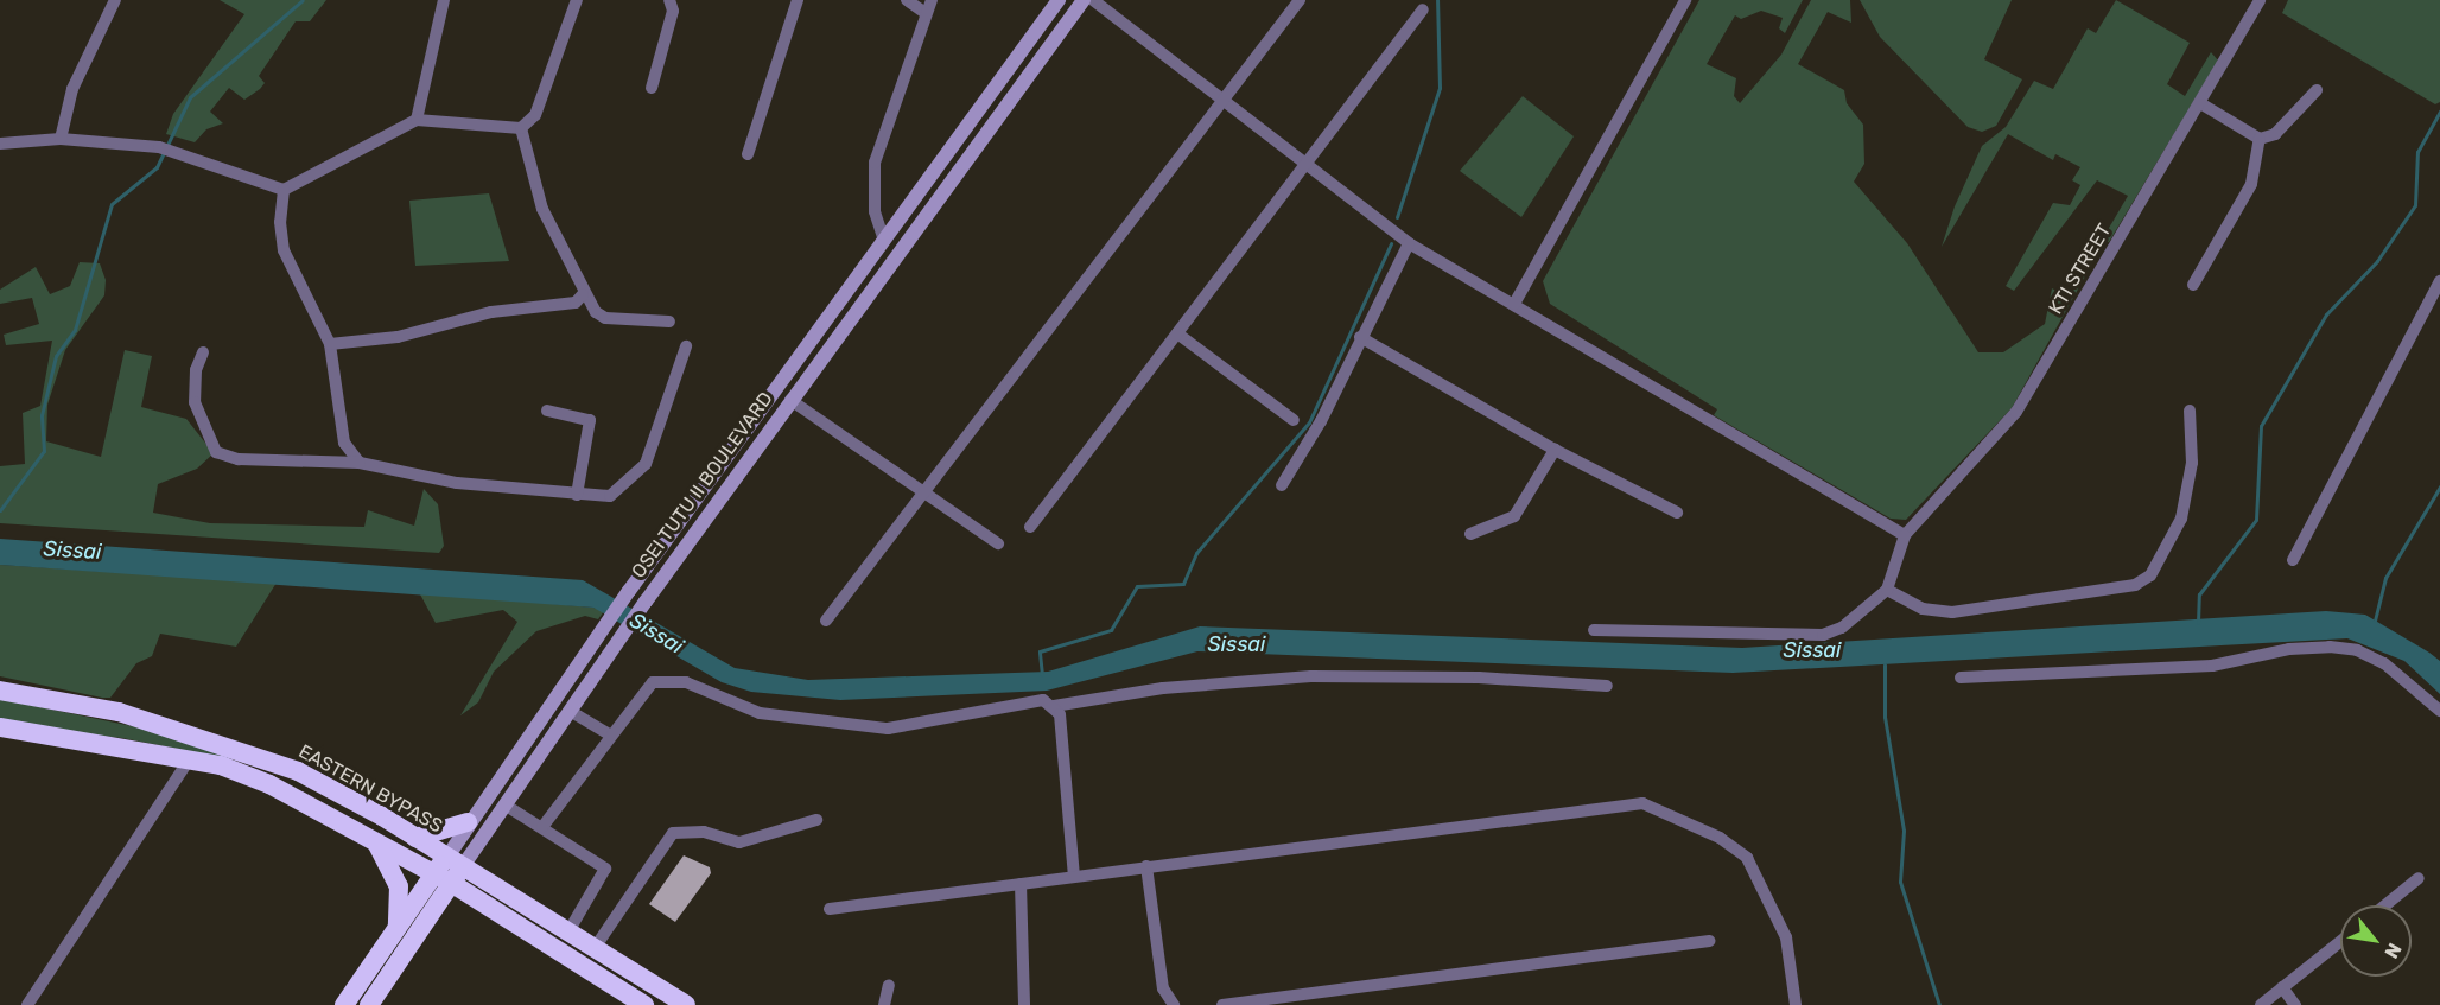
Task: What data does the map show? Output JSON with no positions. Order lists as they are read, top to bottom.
{
  "streets": {
    "highway": ["OSEI TUTU II BOULEVARD", "EASTERN BYPASS"],
    "street": ["KTI STREET"]
  },
  "crossings": [
    ["OSEI TUTU II BOULEVARD", "EASTERN BYPASS"]
  ],
  "water": ["Sissai"],
  "north": "bottom right"
}
